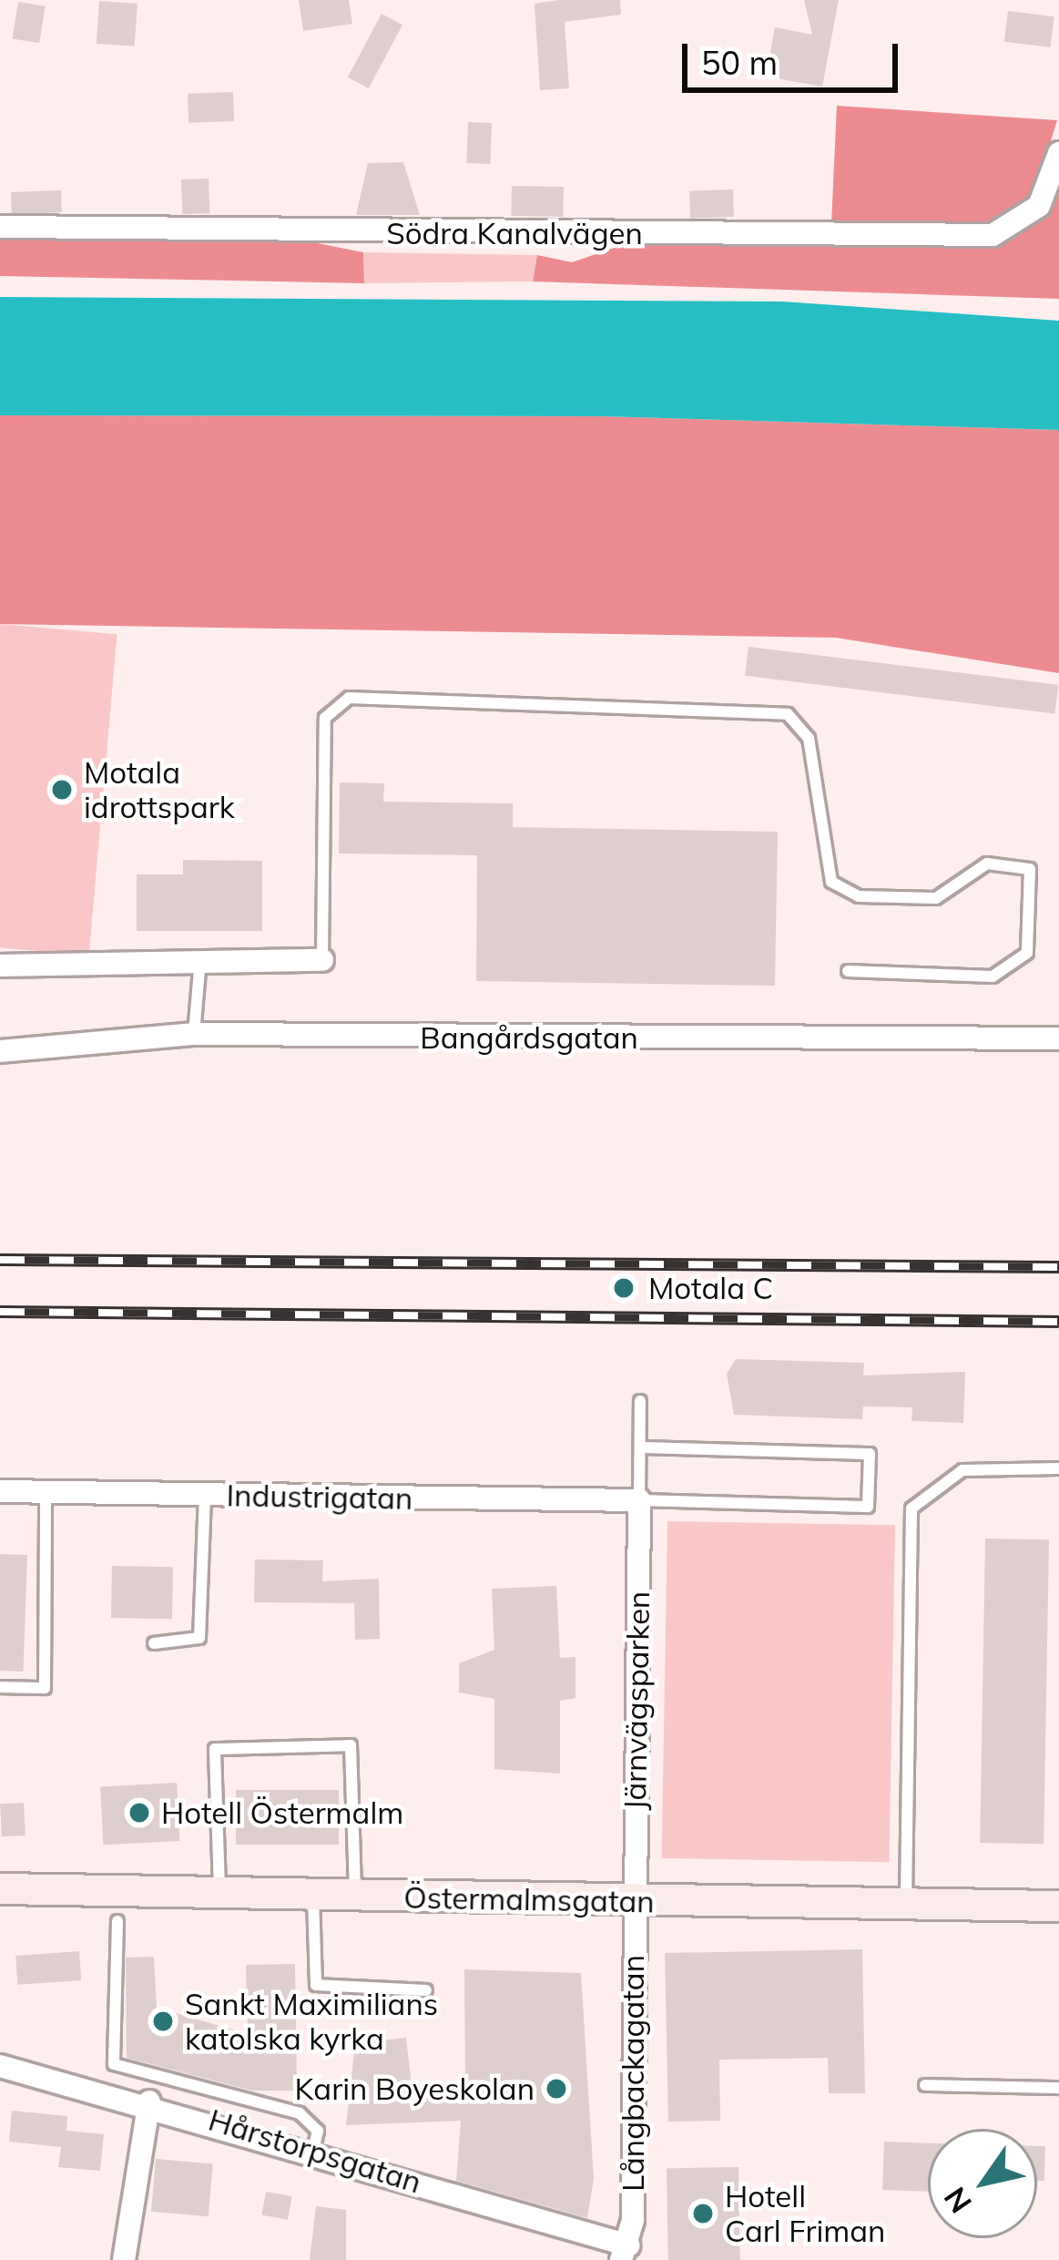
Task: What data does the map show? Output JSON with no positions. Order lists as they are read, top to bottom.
{
  "streets": {
    "street": [
      "Södra Kanalvägen",
      "Bangårdsgatan",
      "Industrigatan",
      "Järnvägsparken",
      "Östermalmsgatan",
      "Långbackagatan",
      "Hårstorpsgatan"
    ]
  },
  "crossings": [
    ["Industrigatan", "Järnvägsparken"],
    ["Järnvägsparken", "Östermalmsgatan"],
    ["Järnvägsparken", "Långbackagatan"],
    ["Östermalmsgatan", "Långbackagatan"],
    ["Långbackagatan", "Hårstorpsgatan"]
  ],
  "places": [
    "Motala idrottspark",
    "Motala C",
    "Hotell Östermalm",
    "Sankt Maximilians katolska kyrka",
    "Karin Boyeskolan",
    "Hotell Carl Friman"
  ],
  "scale_bar": "50 m",
  "north": "bottom left"
}
